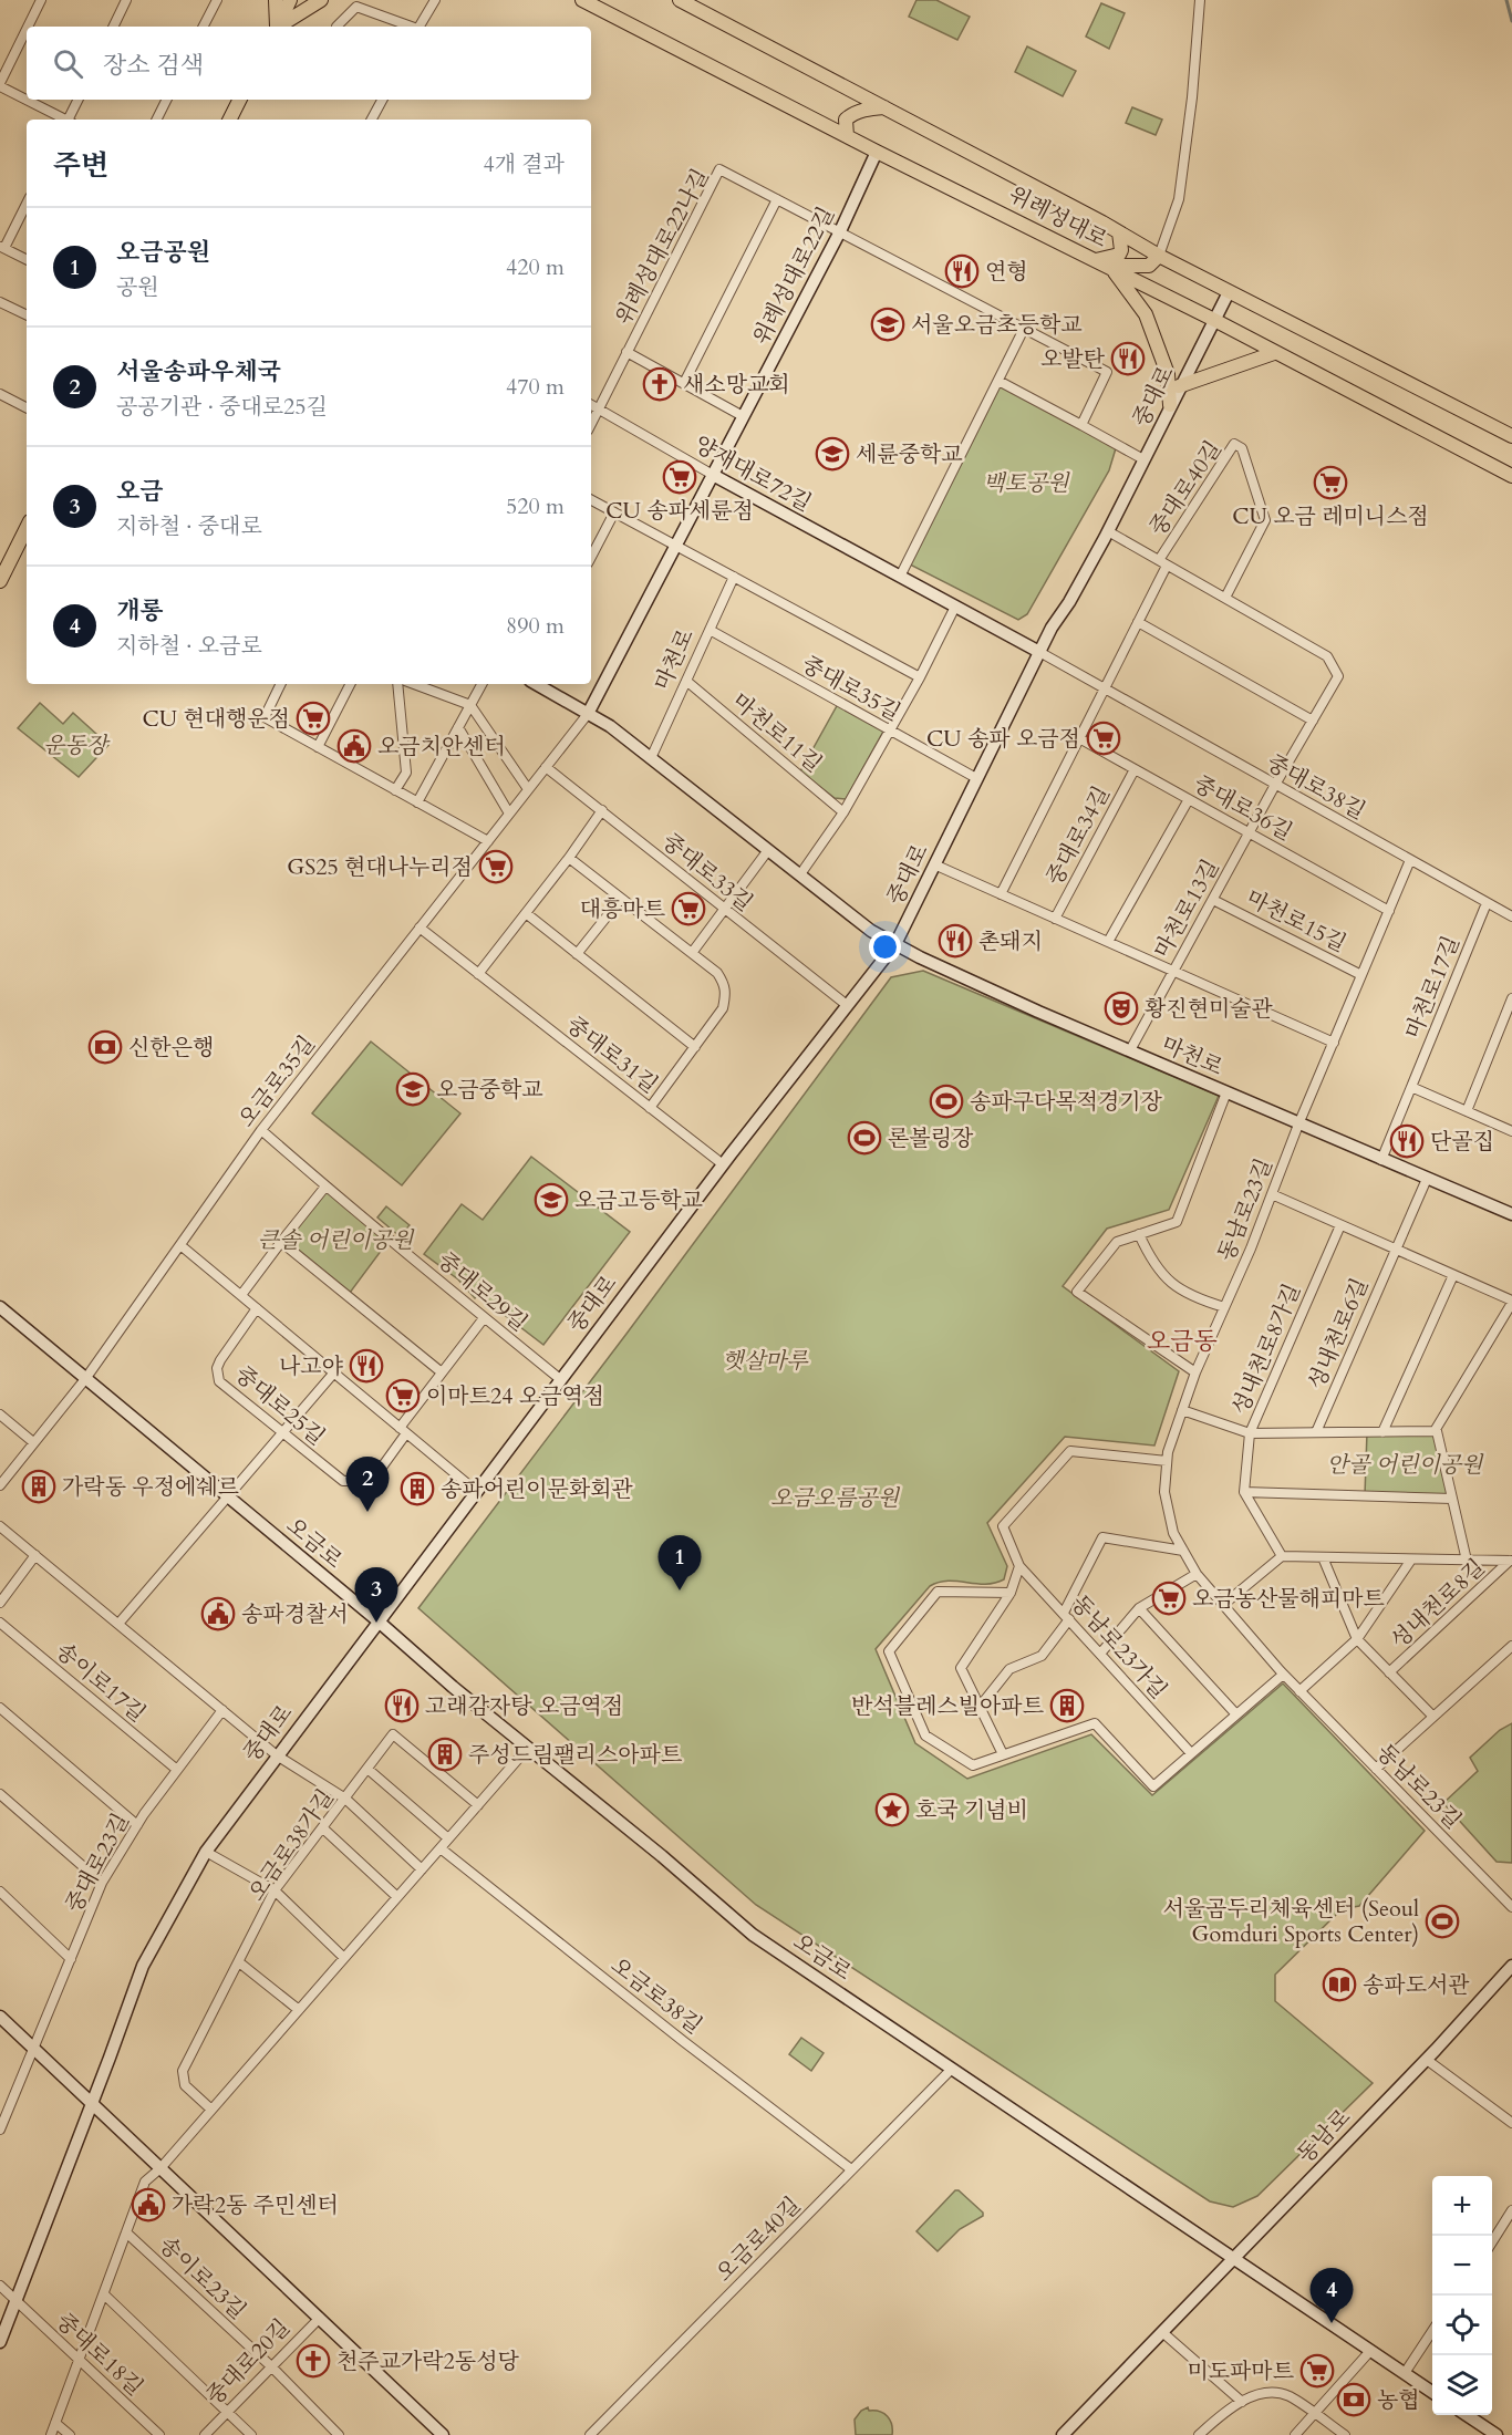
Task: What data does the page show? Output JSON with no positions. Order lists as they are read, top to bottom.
{
  "streets": {
    "main road": [
      "위례성대로",
      "위례성대로22길",
      "중대로",
      "양재대로72길",
      "마천로",
      "오금로",
      "동남로",
      "중대로20길"
    ],
    "street": [
      "위례성대로22나길",
      "중대로40길",
      "중대로35길",
      "마천로11길",
      "중대로38길",
      "중대로36길",
      "중대로34길",
      "중대로33길",
      "마천로13길",
      "마천로15길",
      "마천로17길",
      "중대로31길",
      "오금로35길",
      "동남로23길",
      "중대로29길",
      "성내천로6길",
      "성내천로8가길",
      "중대로25길",
      "성내천로8길",
      "동남로23가길",
      "송이로17길",
      "오금로38가길",
      "중대로23길",
      "오금로38길",
      "오금로40길",
      "송이로23길",
      "중대로18길"
    ]
  },
  "crossings": [
    ["위례성대로", "위례성대로22길"],
    ["위례성대로", "중대로"],
    ["위례성대로22나길", "위례성대로22길"],
    ["위례성대로22나길", "양재대로72길"],
    ["위례성대로22길", "양재대로72길"],
    ["위례성대로22길", "마천로"],
    ["위례성대로22길", "오금로35길"],
    ["중대로", "양재대로72길"],
    ["중대로", "중대로40길"],
    ["중대로", "마천로"],
    ["중대로", "중대로35길"],
    ["중대로", "중대로38길"],
    ["중대로", "중대로34길"],
    ["중대로", "중대로33길"],
    ["중대로", "중대로31길"],
    ["중대로", "중대로29길"],
    ["중대로", "오금로"],
    ["중대로", "중대로18길"],
    ["중대로", "중대로20길"],
    ["양재대로72길", "중대로38길"],
    ["중대로40길", "중대로38길"],
    ["중대로40길", "마천로13길"],
    ["마천로", "중대로35길"],
    ["마천로", "마천로11길"],
    ["마천로", "마천로13길"],
    ["마천로", "마천로15길"],
    ["마천로", "마천로17길"],
    ["마천로", "오금로35길"],
    ["마천로", "동남로23길"],
    ["마천로", "성내천로6길"],
    ["중대로38길", "마천로13길"],
    ["중대로38길", "마천로15길"],
    ["중대로38길", "마천로17길"],
    ["중대로36길", "중대로34길"],
    ["중대로36길", "마천로13길"],
    ["중대로36길", "마천로15길"],
    ["중대로34길", "마천로13길"],
    ["중대로34길", "마천로15길"],
    ["중대로33길", "오금로35길"],
    ["마천로13길", "마천로15길"],
    ["마천로15길", "동남로23길"],
    ["중대로31길", "오금로35길"],
    ["오금로35길", "중대로29길"],
    ["오금로35길", "오금로"],
    ["동남로23길", "동남로23가길"],
    ["중대로29길", "중대로25길"],
    ["오금로", "동남로"],
    ["오금로", "오금로40길"],
    ["송이로17길", "중대로23길"],
    ["중대로23길", "중대로20길"],
    ["오금로38길", "오금로40길"],
    ["송이로23길", "중대로18길"],
    ["송이로23길", "중대로20길"]
  ],
  "districts": ["오금동"],
  "parks": [
    "백토공원",
    "운동장",
    "큰솔 어린이공원",
    "햇살마루",
    "안골 어린이공원",
    "오금오름공원"
  ],
  "places": {
    "restaurant": [
      "연형",
      "오발탄",
      "촌돼지",
      "단골집",
      "나고야",
      "고래감자탕 오금역점"
    ],
    "school or university": [
      "서울오금초등학교",
      "세륜중학교",
      "오금중학교",
      "오금고등학교"
    ],
    "church": ["새소망교회", "천주교가락2동성당"],
    "supermarket": [
      "CU 송파세륜점",
      "CU 오금 레미니스점",
      "CU 현대행운점",
      "CU 송파 오금점",
      "GS25 현대나누리점",
      "대흥마트",
      "이마트24 오금역점",
      "오금농산물해피마트",
      "미도파마트"
    ],
    "public building": ["오금치안센터", "송파경찰서", "가락2동 주민센터"],
    "theatre": ["황진현미술관"],
    "bank": ["신한은행", "농협"],
    "sports": ["송파구다목적경기장", "론볼링장", "서울곰두리체육센터 (Seoul Gomduri Sports Center)"],
    "building": [
      "가락동 우정에쉐르",
      "송파어린이문화회관",
      "반석블레스빌아파트",
      "주성드림팰리스아파트"
    ],
    "place": ["호국 기념비"],
    "library": ["송파도서관"]
  },
  "page": {
    "search": "장소 검색",
    "heading": ["주변", "4개 결과"],
    "list": [
      {
        "mark": "1",
        "name": "오금공원",
        "note": "공원",
        "value": "420 m"
      },
      {
        "mark": "2",
        "name": "서울송파우체국",
        "note": "공공기관 · 중대로25길",
        "value": "470 m"
      },
      {
        "mark": "3",
        "name": "오금",
        "note": "지하철 · 중대로",
        "value": "520 m"
      },
      {
        "mark": "4",
        "name": "개롱",
        "note": "지하철 · 오금로",
        "value": "890 m"
      }
    ],
    "pins": [
      "2",
      "1",
      "3",
      "4"
    ],
    "map_buttons": ["+", "−"]
  }
}
